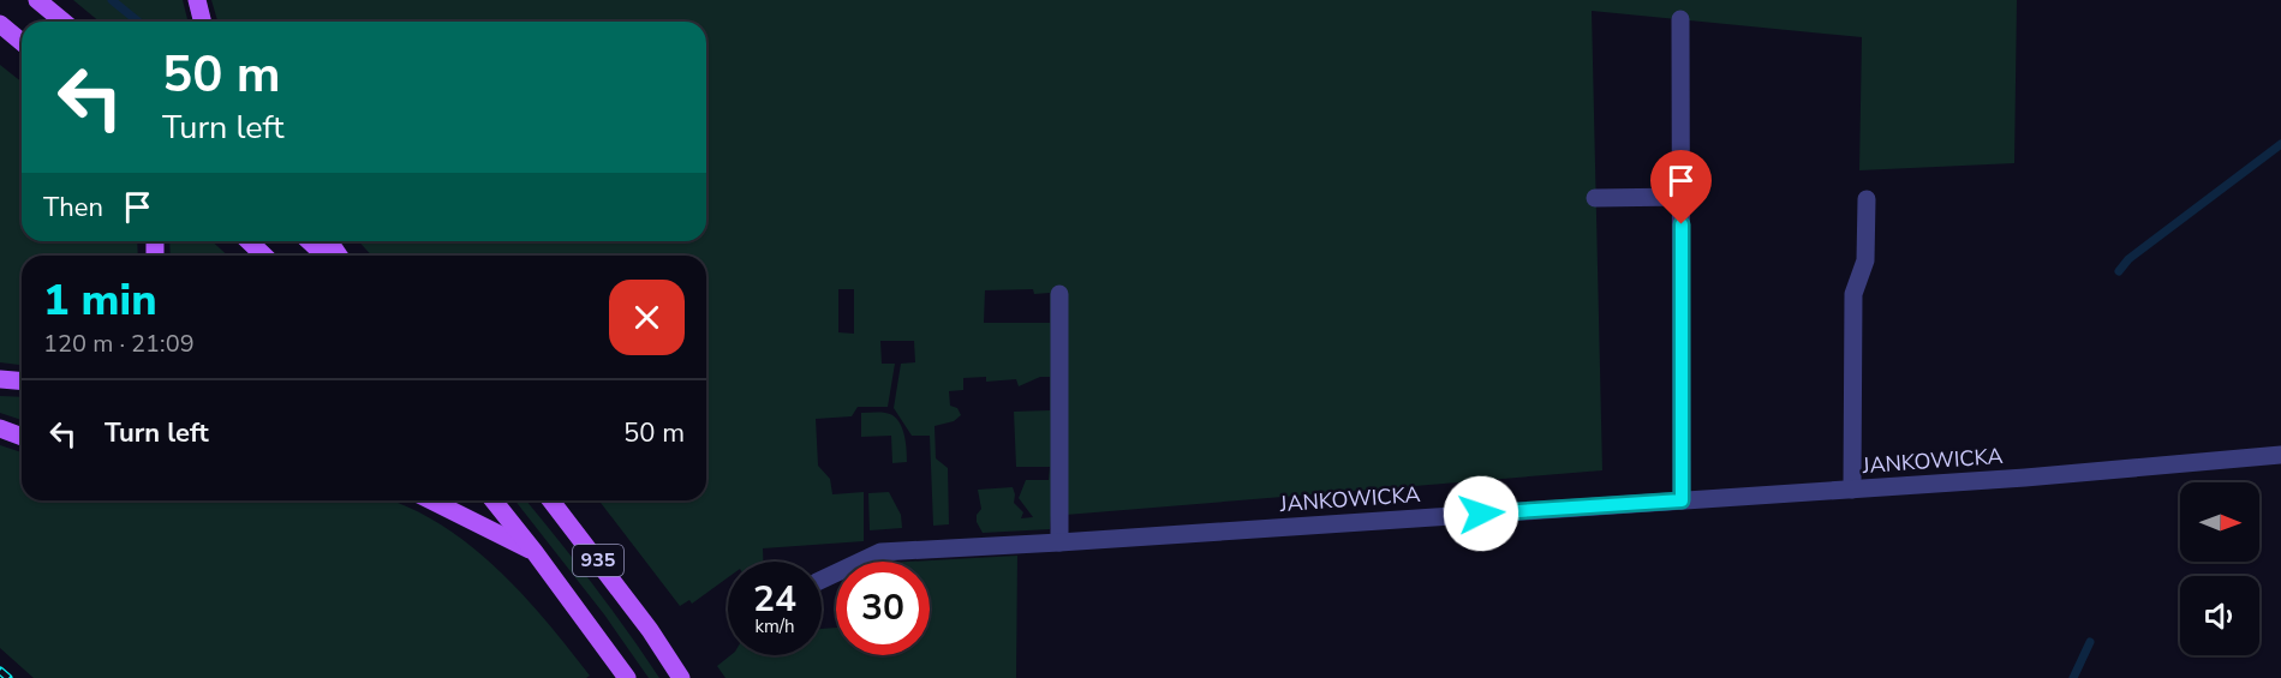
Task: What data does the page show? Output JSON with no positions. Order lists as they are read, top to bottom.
{
  "streets": {
    "main road": ["935"],
    "street": ["JANKOWICKA"]
  },
  "north": "right",
  "page": {
    "turn": ["50 m", "Turn left"],
    "then": "Then",
    "heading": ["1 min", "120 m · 21:09"],
    "list": [
      {
        "name": "Turn left",
        "value": "50 m"
      }
    ],
    "speed": "24 km/h",
    "limit": "30"
  }
}
